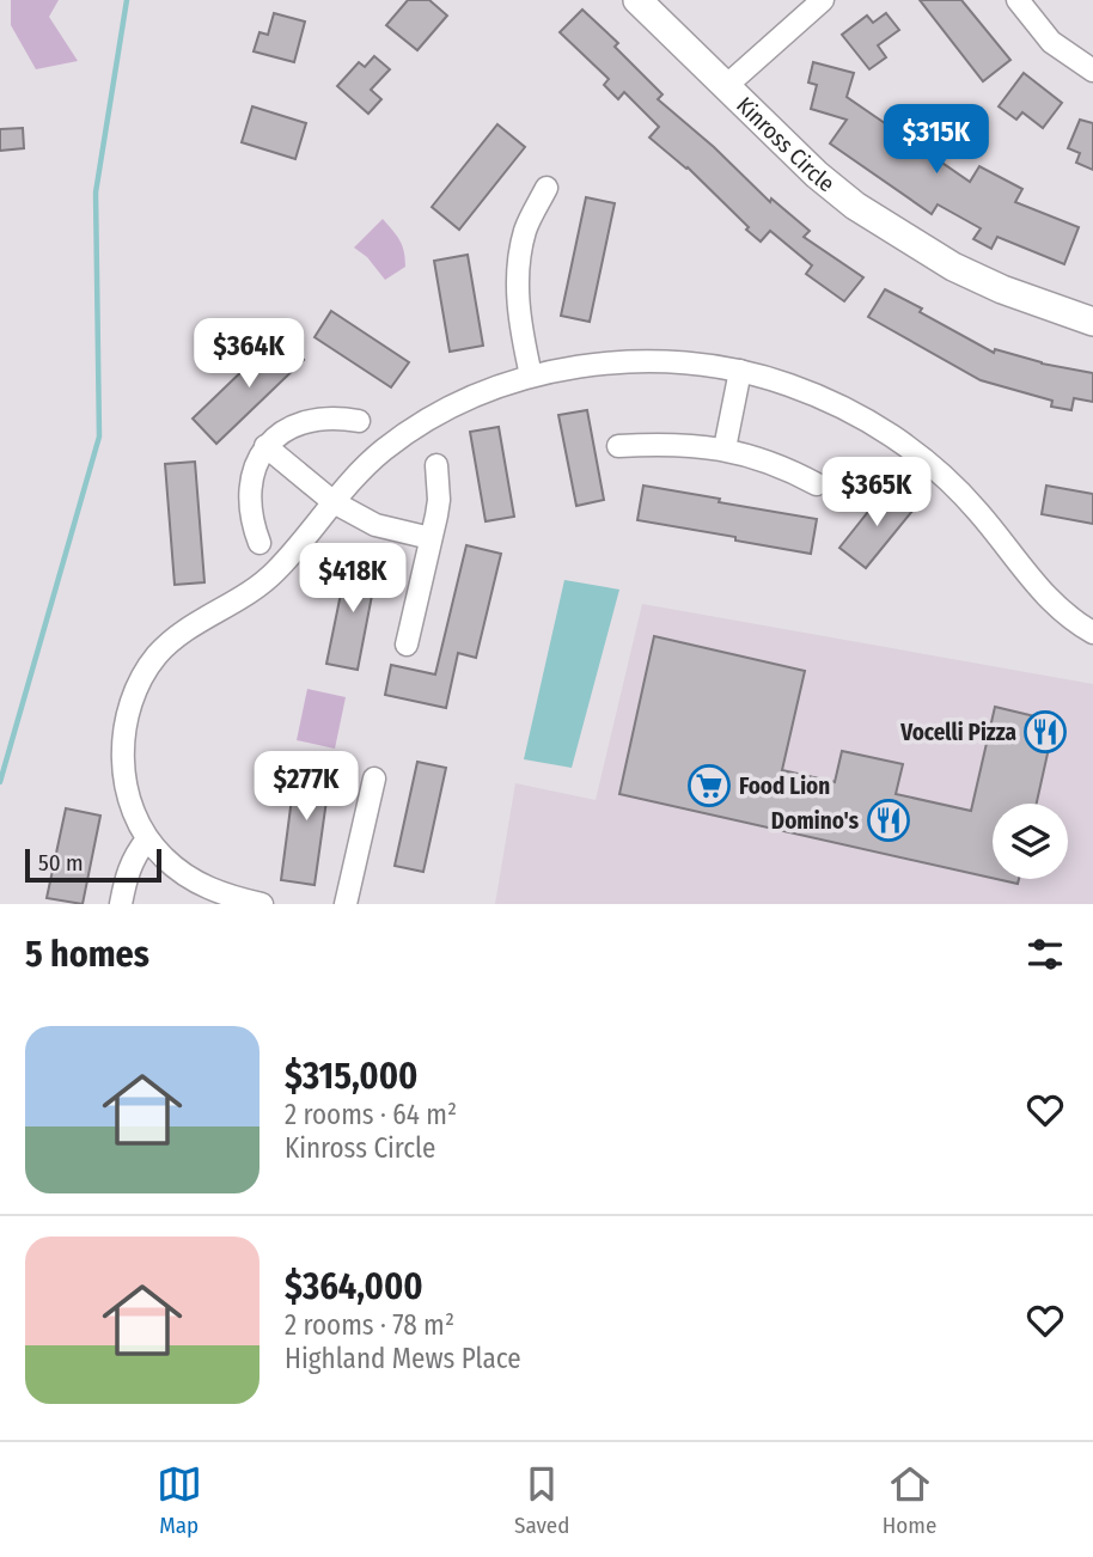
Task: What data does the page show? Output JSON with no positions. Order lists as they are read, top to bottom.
{
  "streets": {
    "street": ["Kinross Circle"]
  },
  "places": {
    "restaurant": ["Vocelli Pizza", "Domino's"],
    "supermarket": ["Food Lion"]
  },
  "scale_bar": "50 m",
  "page": {
    "price": [
      "$315K",
      "$364K",
      "$365K",
      "$418K",
      "$277K"
    ],
    "scale": "50 m",
    "heading": "5 homes",
    "list": [
      {
        "name": "$315,000",
        "note": "2 rooms · 64 m² · Kinross Circle"
      },
      {
        "name": "$364,000",
        "note": "2 rooms · 78 m² · Highland Mews Place"
      }
    ],
    "tabs": ["Map", "Saved", "Home"]
  }
}
